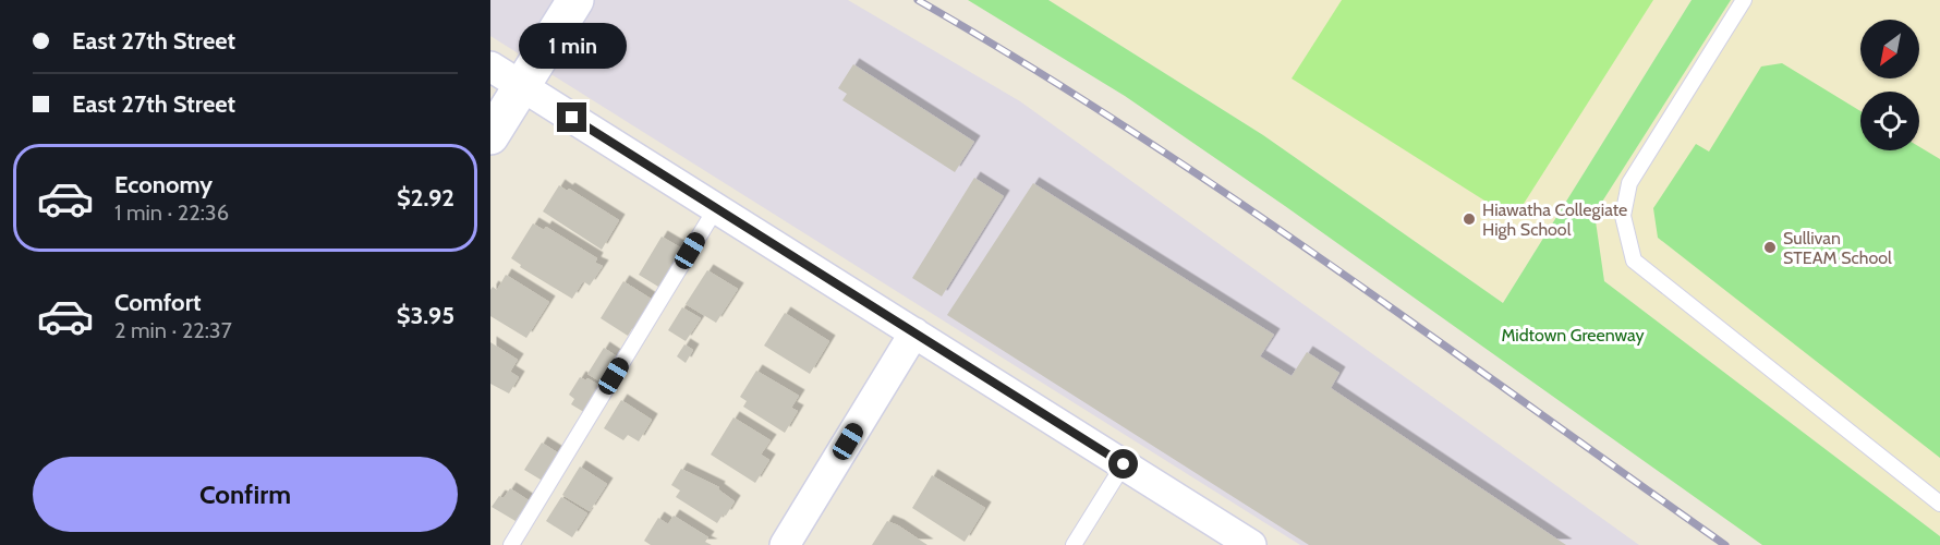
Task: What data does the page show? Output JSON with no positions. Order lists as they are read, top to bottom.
{
  "parks": ["Midtown Greenway"],
  "places": ["Hiawatha Collegiate High School", "Sullivan STEAM School"],
  "north": "bottom left",
  "page": {
    "banner": ["East 27th Street", "East 27th Street"],
    "bubble": "1 min",
    "list": [
      {
        "name": "Economy",
        "note": "1 min · 22:36",
        "value": "$2.92"
      },
      {
        "name": "Comfort",
        "note": "2 min · 22:37",
        "value": "$3.95"
      }
    ],
    "buttons": "Confirm"
  }
}
